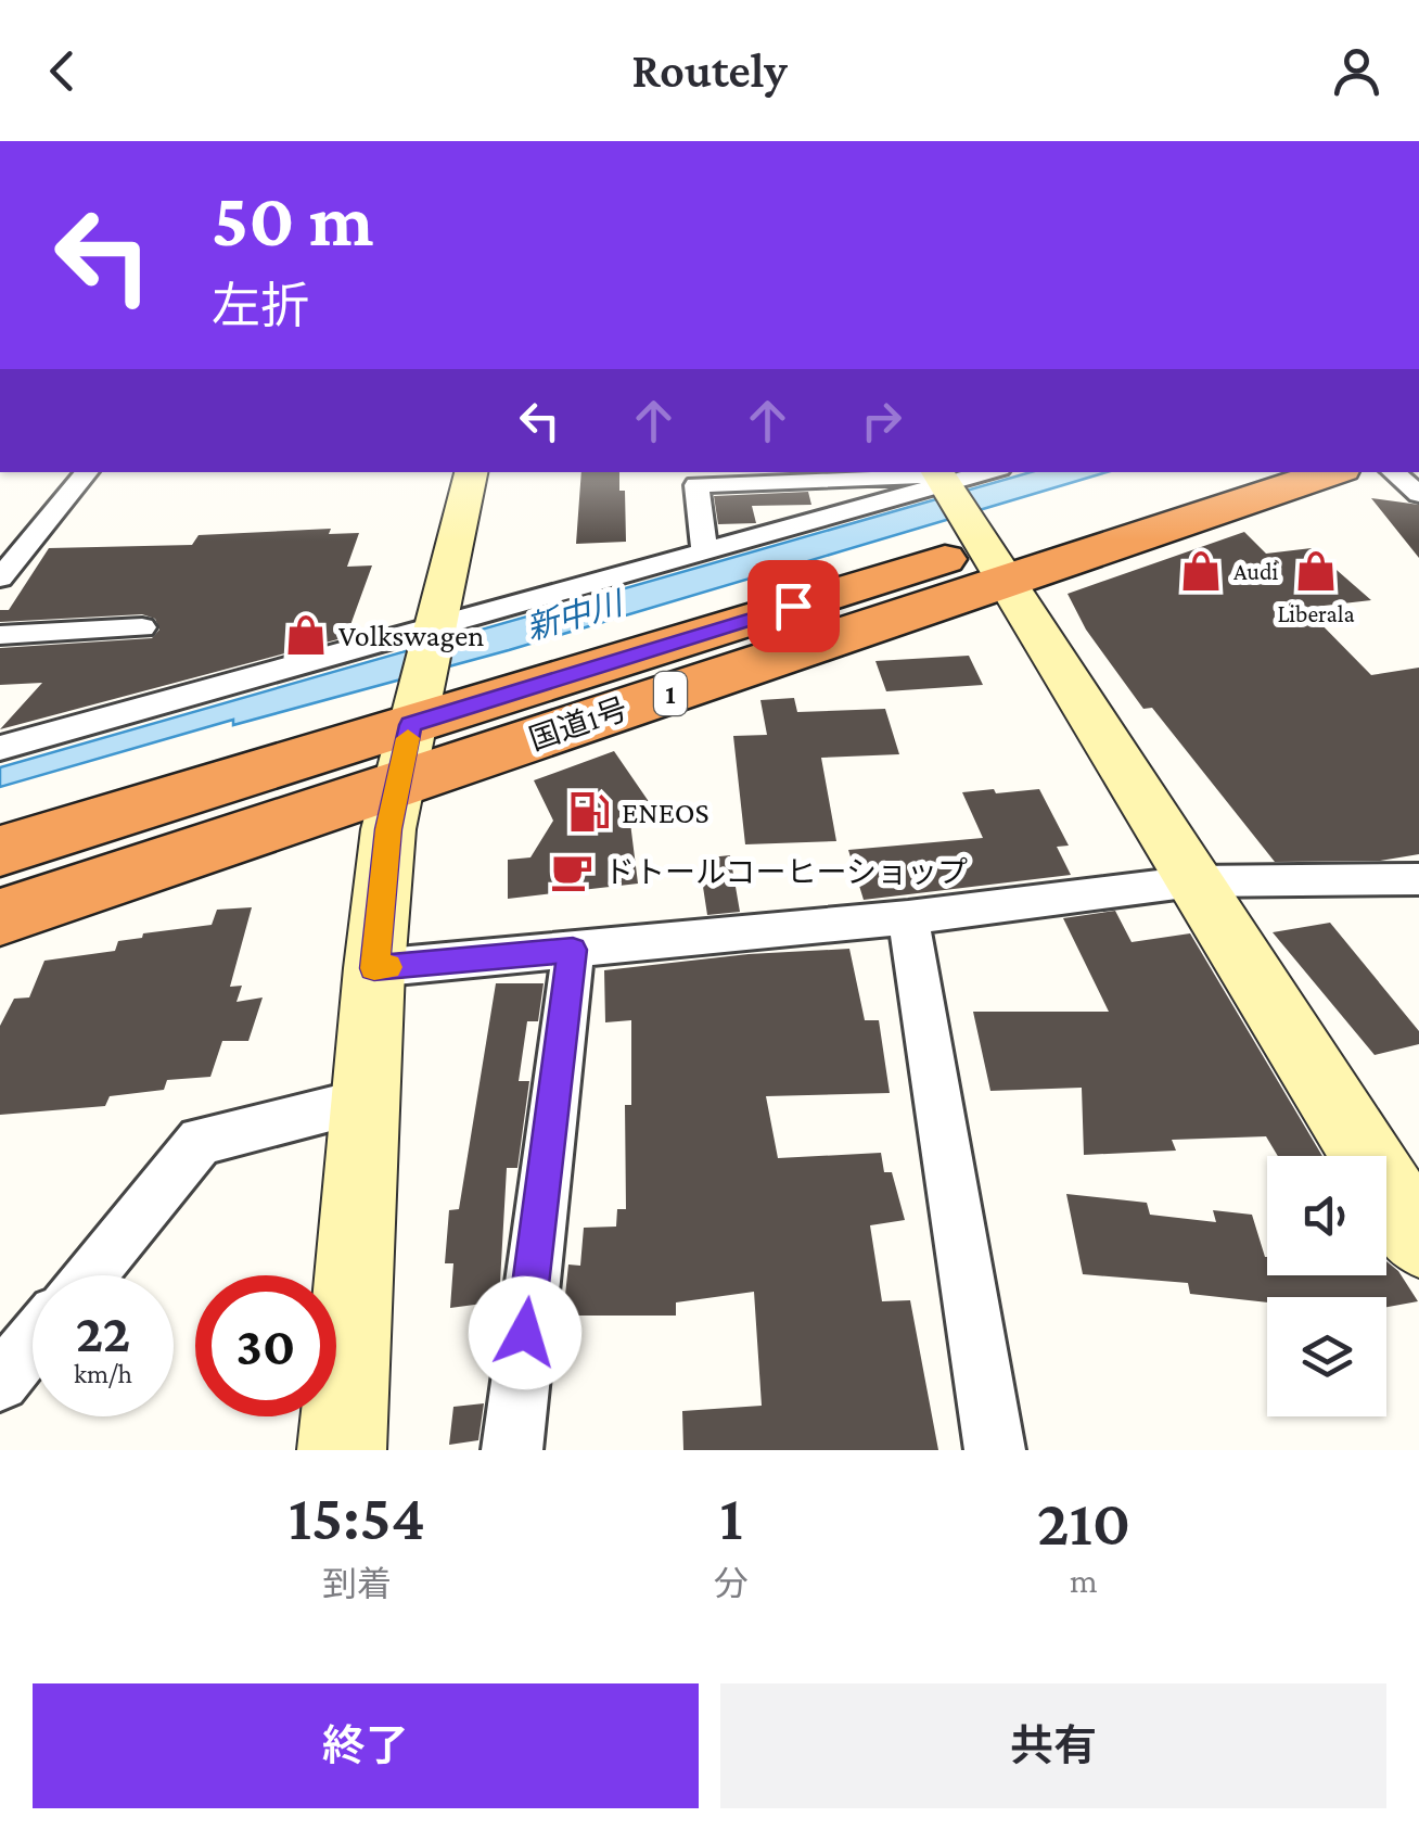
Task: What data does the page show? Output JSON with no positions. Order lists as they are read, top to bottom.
{
  "streets": {
    "highway": ["1", "国道1号"]
  },
  "water": ["新中川"],
  "places": {
    "shop": ["Audi", "Liberala", "Volkswagen"],
    "fuel station": ["ENEOS"],
    "cafe": ["ドトールコーヒーショップ"]
  },
  "page": {
    "header": "Routely",
    "turn": ["50 m", "左折"],
    "speed": "22 km/h",
    "limit": "30",
    "eta": [
      "15:54",
      "到着",
      "1",
      "分",
      "210",
      "m"
    ],
    "buttons": ["終了", "共有"]
  }
}
